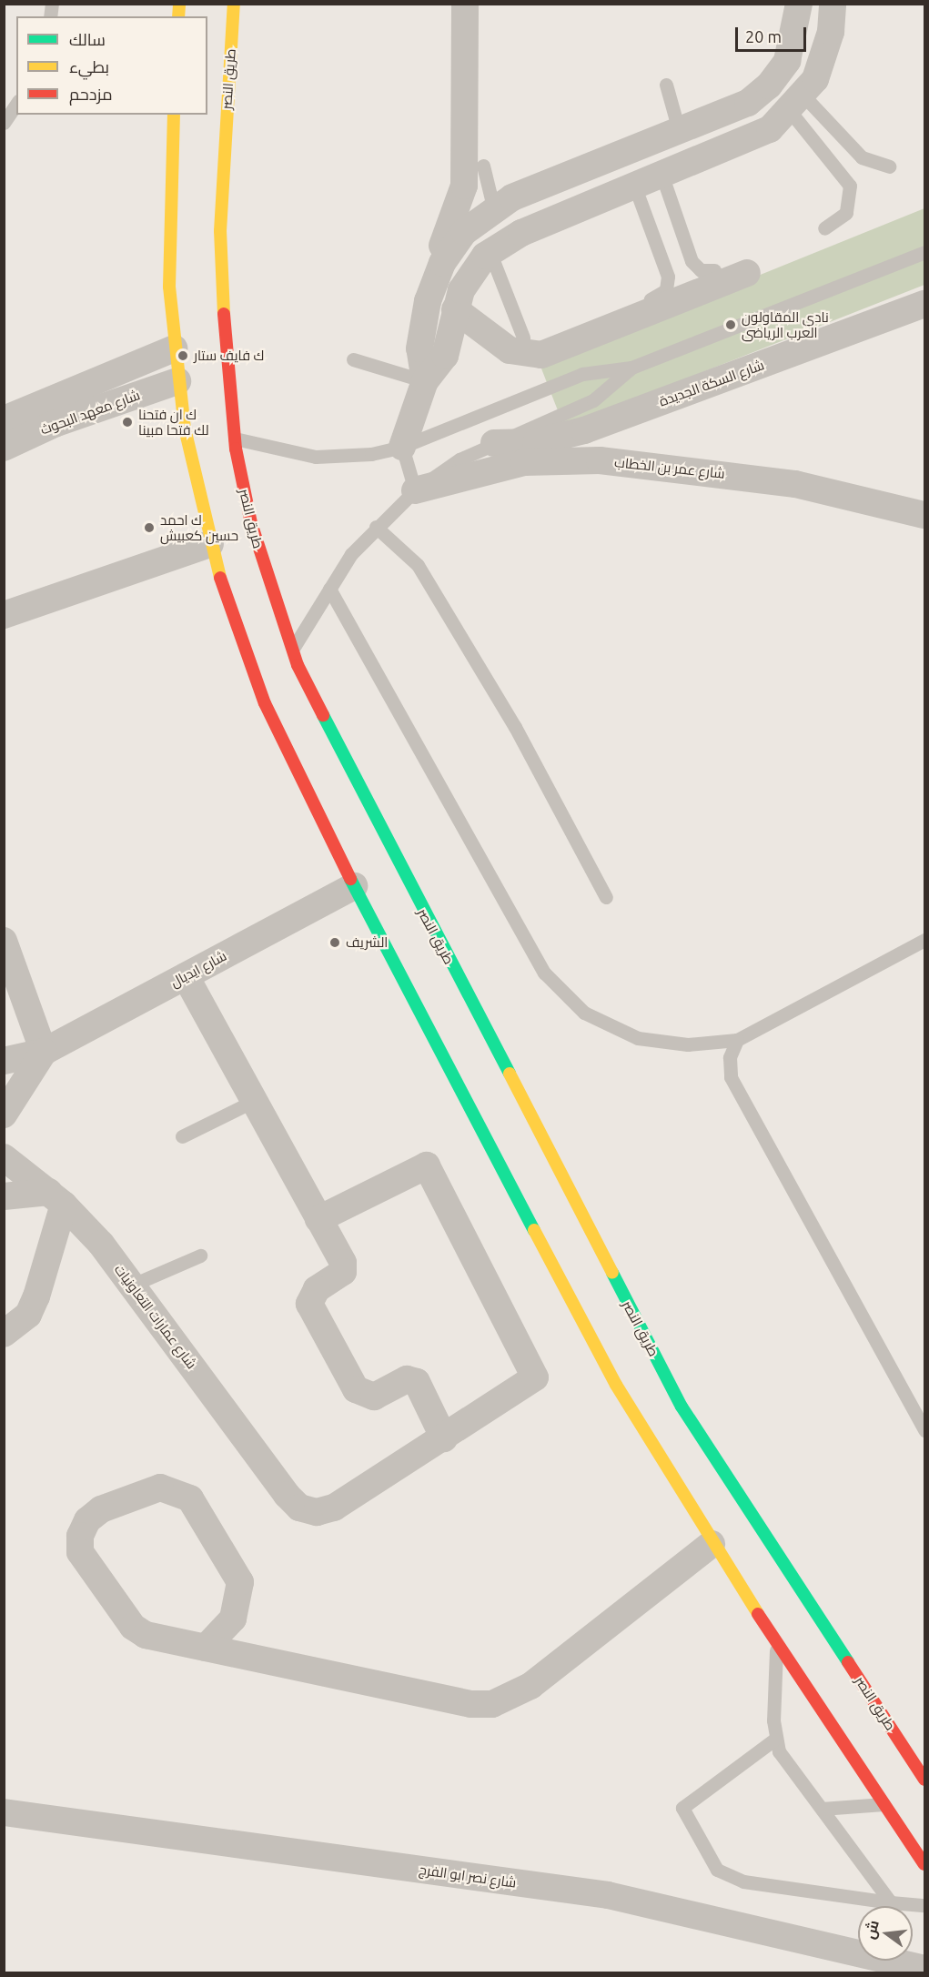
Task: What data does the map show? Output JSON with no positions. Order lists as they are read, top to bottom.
{
  "streets": {
    "highway": ["طريق النصر"],
    "street": [
      "شارع السكة الجديدة",
      "شارع معهد البحوث",
      "شارع عمر بن الخطاب",
      "شارع ايديال",
      "شارع عمارات التعاونيات",
      "شارع نصر ابو الفرج"
    ]
  },
  "places": [
    "نادى المقاولون العرب الرياضى",
    "ك فايف ستار",
    "ك ان فتحنا لك فتحا مبينا",
    "ك احمد حسين كعبيش",
    "الشريف"
  ],
  "legend": ["سالك", "بطيء", "مزدحم"],
  "scale_bar": "20 m",
  "north": "left"
}
